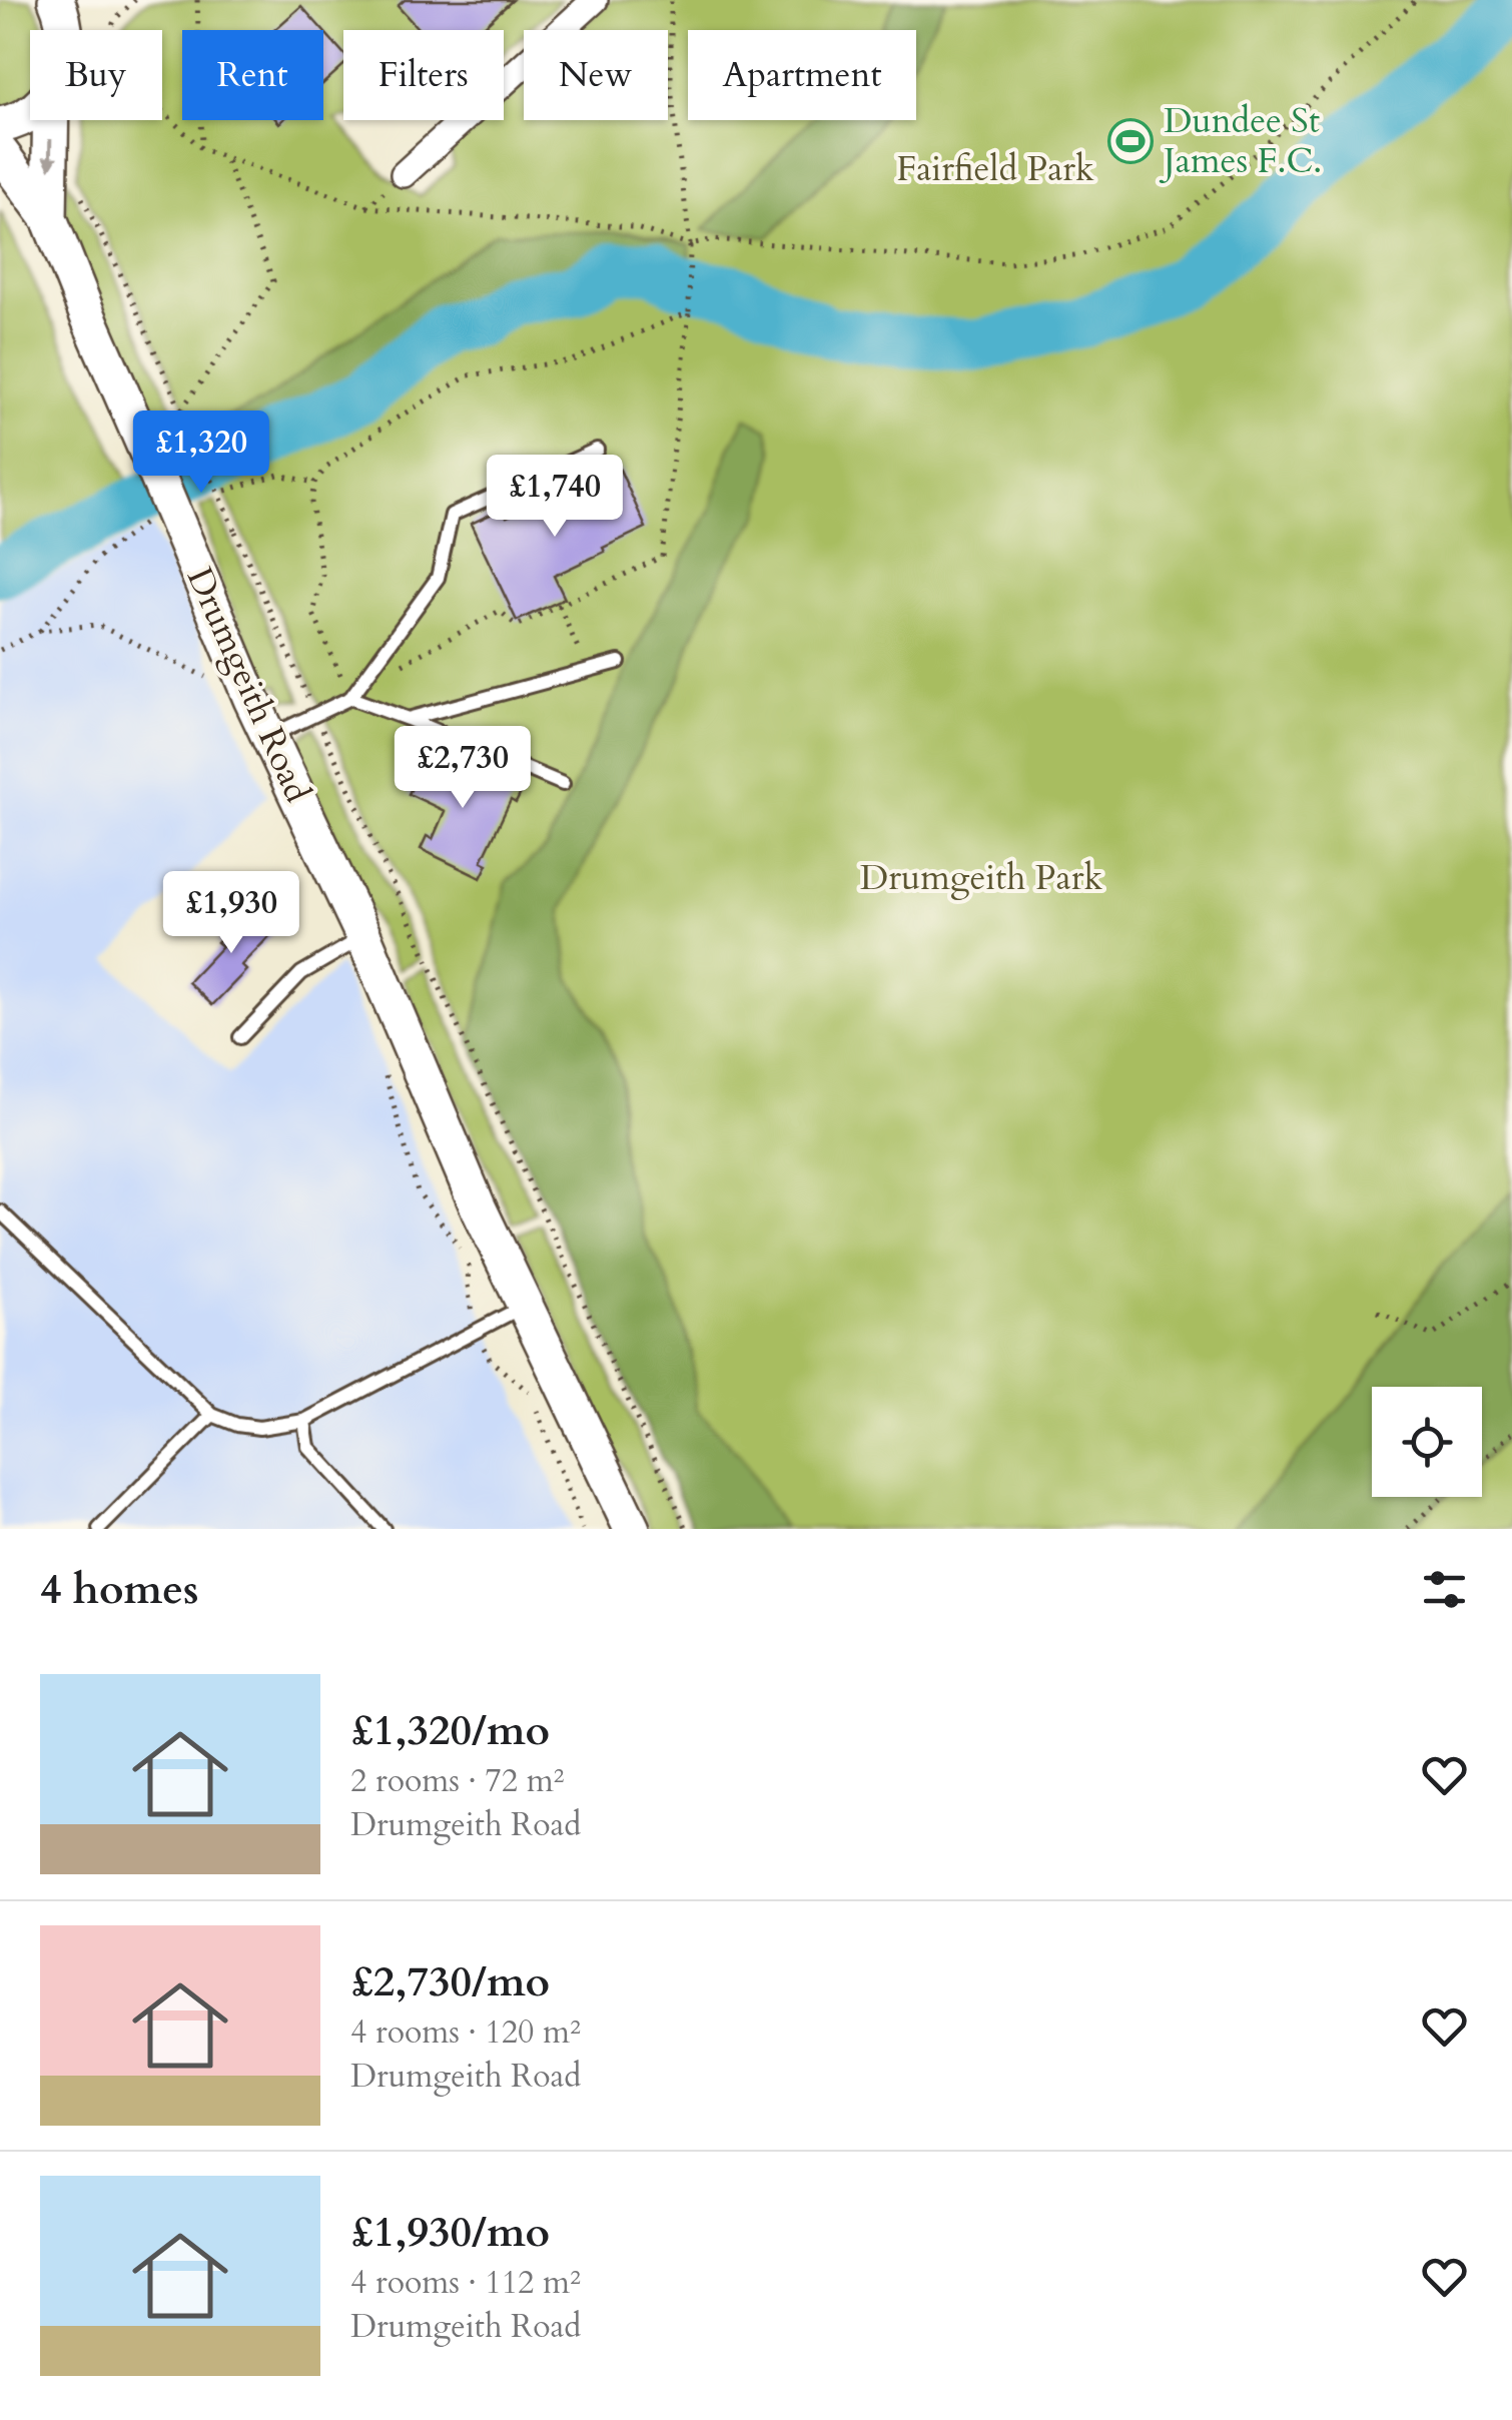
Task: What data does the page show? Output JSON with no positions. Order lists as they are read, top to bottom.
{
  "streets": {
    "main road": ["Drumgeith Road"]
  },
  "parks": ["Fairfield Park", "Drumgeith Park"],
  "places": {
    "sports": ["Dundee St James F.C."]
  },
  "page": {
    "chip": [
      "Buy",
      "Rent",
      "Filters",
      "New",
      "Apartment"
    ],
    "price": [
      "£1,320",
      "£1,740",
      "£2,730",
      "£1,930"
    ],
    "heading": "4 homes",
    "list": [
      {
        "name": "£1,320/mo",
        "note": "2 rooms · 72 m² · Drumgeith Road"
      },
      {
        "name": "£2,730/mo",
        "note": "4 rooms · 120 m² · Drumgeith Road"
      },
      {
        "name": "£1,930/mo",
        "note": "4 rooms · 112 m² · Drumgeith Road"
      }
    ]
  }
}
